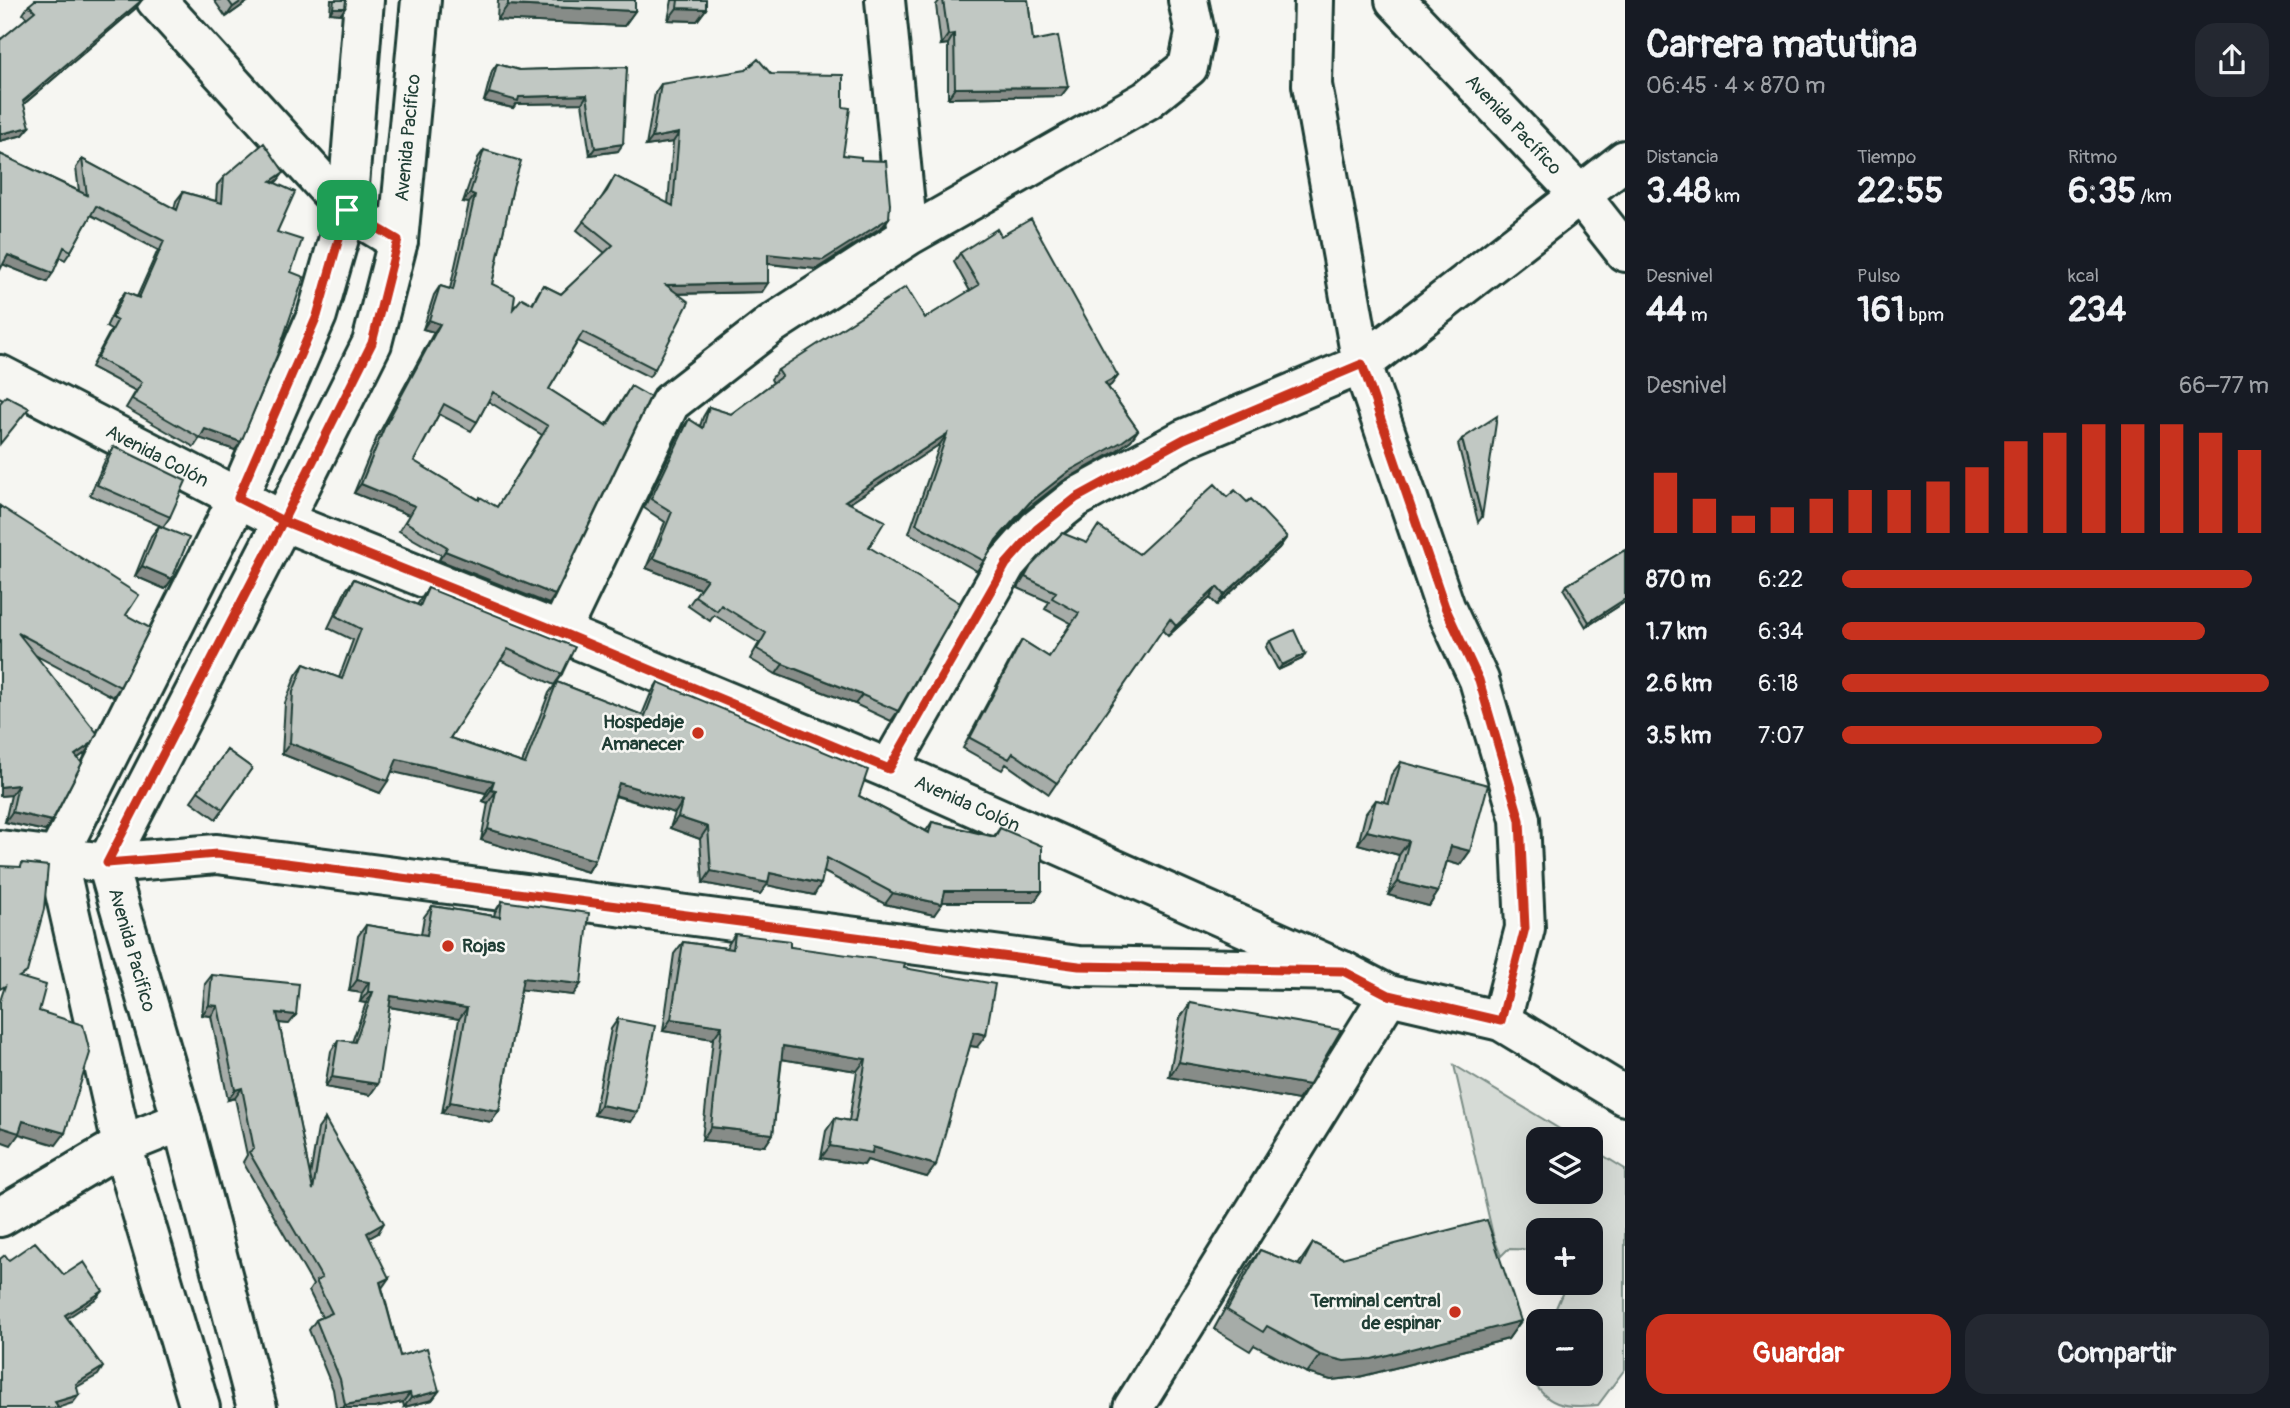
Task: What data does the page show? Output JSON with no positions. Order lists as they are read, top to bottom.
{
  "streets": {
    "street": ["Avenida Pacífico", "Avenida Pacifico", "Avenida Colón"]
  },
  "crossings": [
    ["Avenida Pacifico", "Avenida Colón"]
  ],
  "places": ["Hospedaje Amanecer", "Rojas", "Terminal central de espinar"],
  "page": {
    "heading": ["Carrera matutina", "06:45 · 4 × 870 m"],
    "stats": [
      ["Distancia", "3.48 km"],
      ["Tiempo", "22:55"],
      ["Ritmo", "6:35 /km"],
      ["Desnivel", "44 m"],
      ["Pulso", "161 bpm"],
      ["kcal", "234"]
    ],
    "chart": ["Desnivel", "66–77 m"],
    "list": [
      {
        "name": "870 m",
        "note": "6:22"
      },
      {
        "name": "1.7 km",
        "note": "6:34"
      },
      {
        "name": "2.6 km",
        "note": "6:18"
      },
      {
        "name": "3.5 km",
        "note": "7:07"
      }
    ],
    "map_buttons": ["+", "−"],
    "buttons": ["Guardar", "Compartir"]
  }
}
